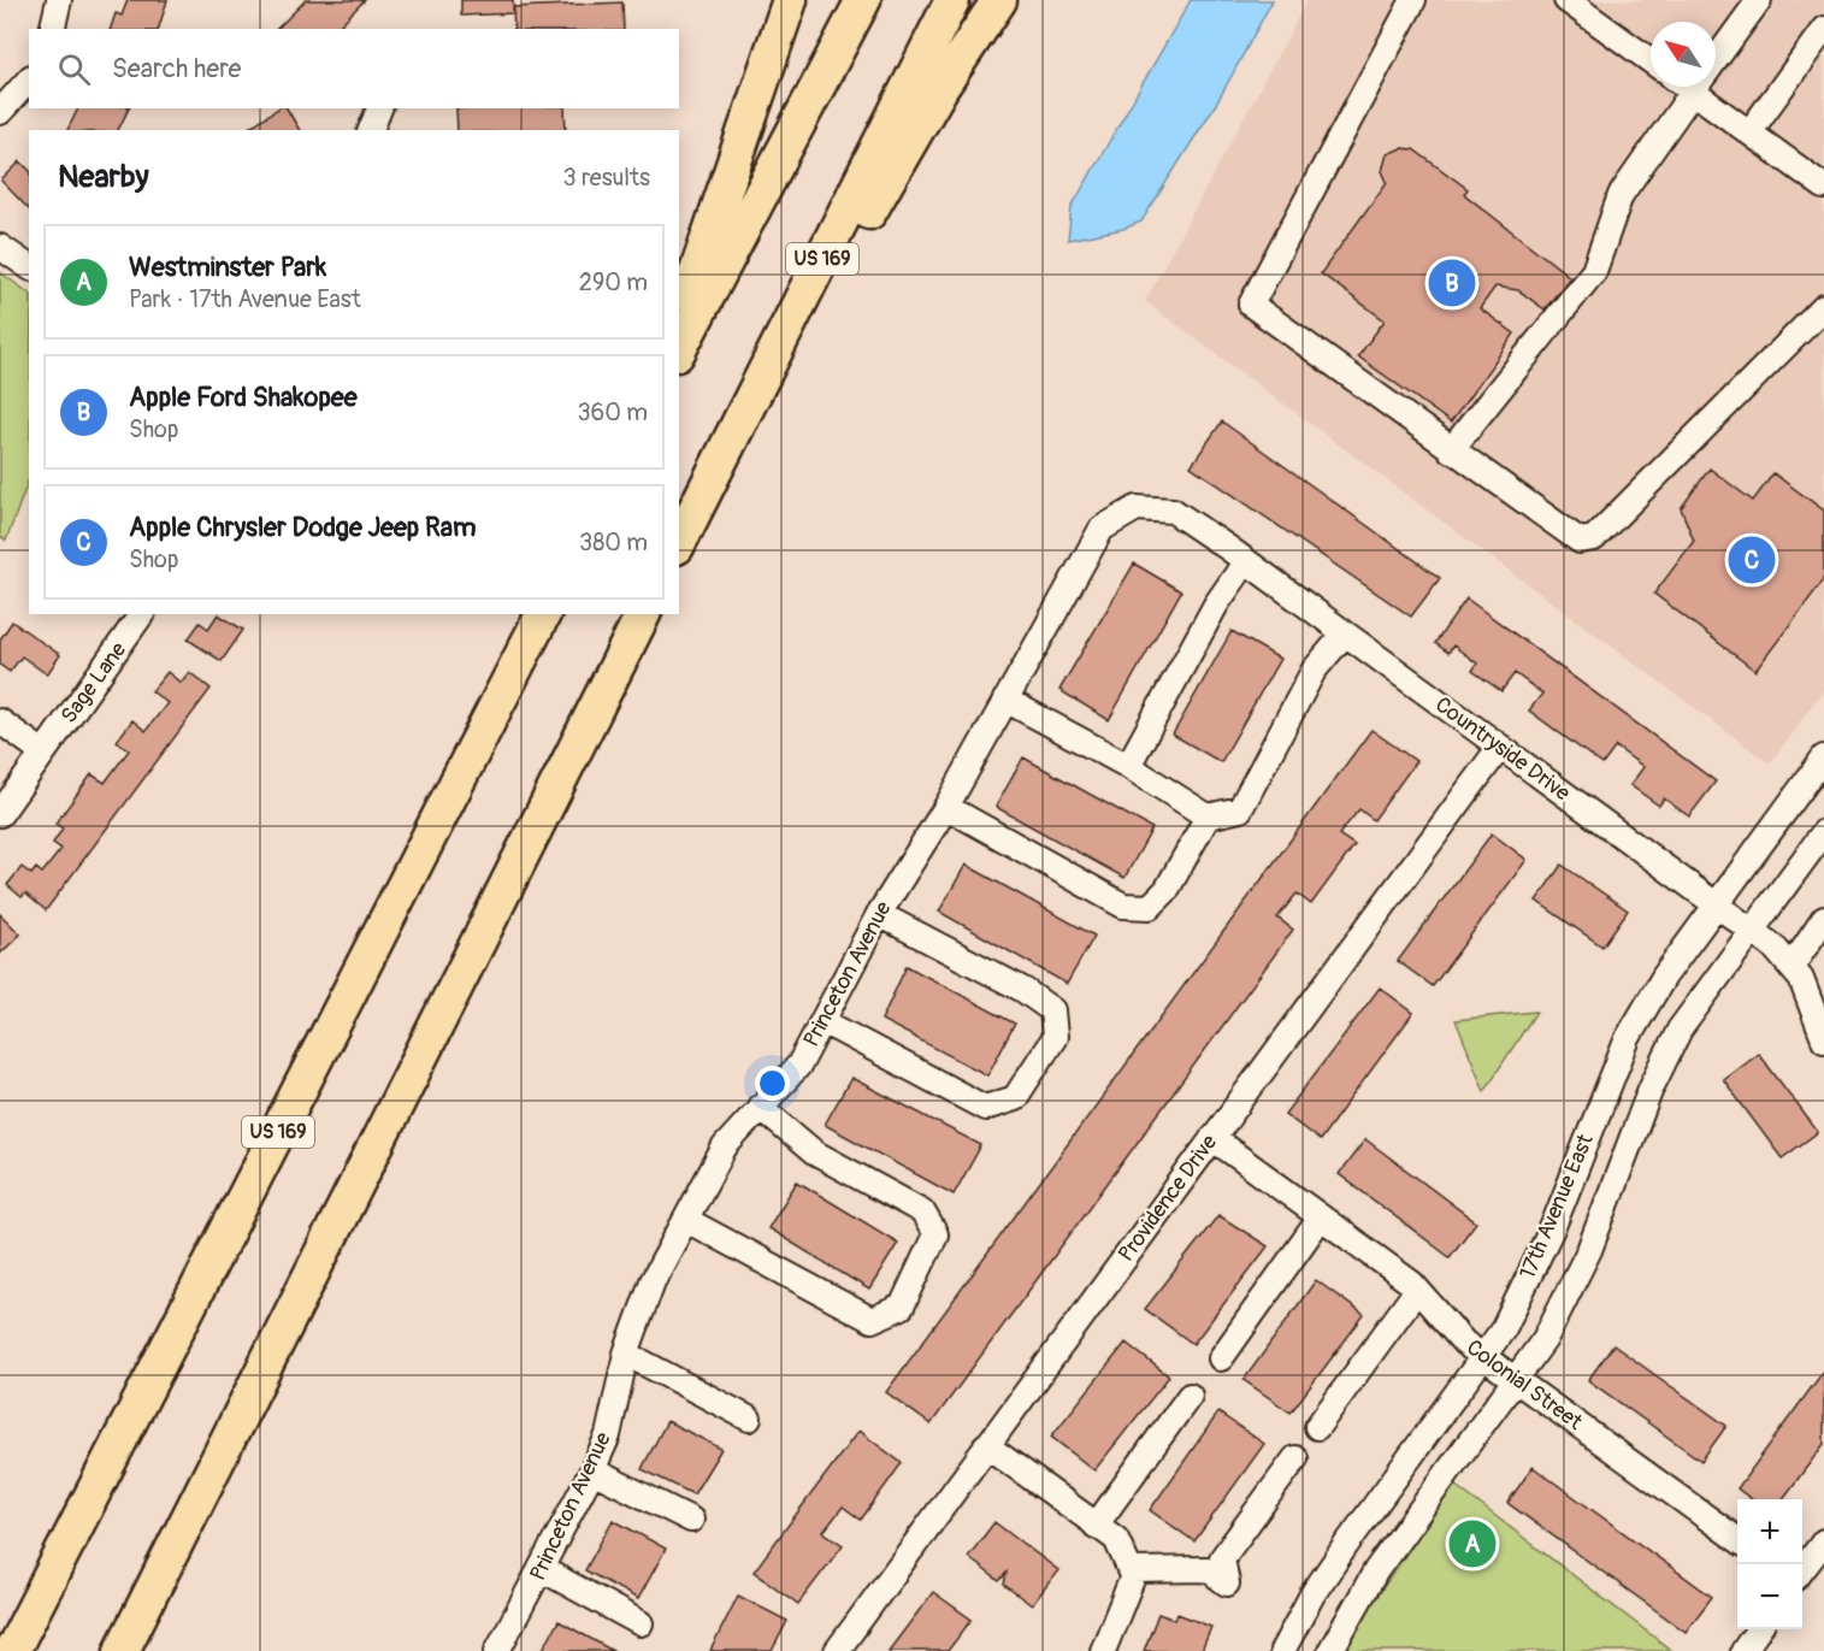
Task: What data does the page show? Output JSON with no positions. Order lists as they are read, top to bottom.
{
  "streets": {
    "highway": ["US 169"],
    "street": [
      "Sage Lane",
      "Countryside Drive",
      "Princeton Avenue",
      "Providence Drive",
      "17th Avenue East",
      "Colonial Street"
    ]
  },
  "crossings": [
    ["Countryside Drive", "Princeton Avenue"],
    ["Countryside Drive", "Providence Drive"],
    ["Countryside Drive", "17th Avenue East"],
    ["Providence Drive", "Colonial Street"],
    ["17th Avenue East", "Colonial Street"]
  ],
  "north": "top left",
  "page": {
    "search": "Search here",
    "heading": ["Nearby", "3 results"],
    "list": [
      {
        "mark": "A",
        "name": "Westminster Park",
        "note": "Park · 17th Avenue East",
        "value": "290 m"
      },
      {
        "mark": "B",
        "name": "Apple Ford Shakopee",
        "note": "Shop",
        "value": "360 m"
      },
      {
        "mark": "C",
        "name": "Apple Chrysler Dodge Jeep Ram",
        "note": "Shop",
        "value": "380 m"
      }
    ],
    "pins": ["B", "C", "A"],
    "map_buttons": ["+", "−"]
  }
}
